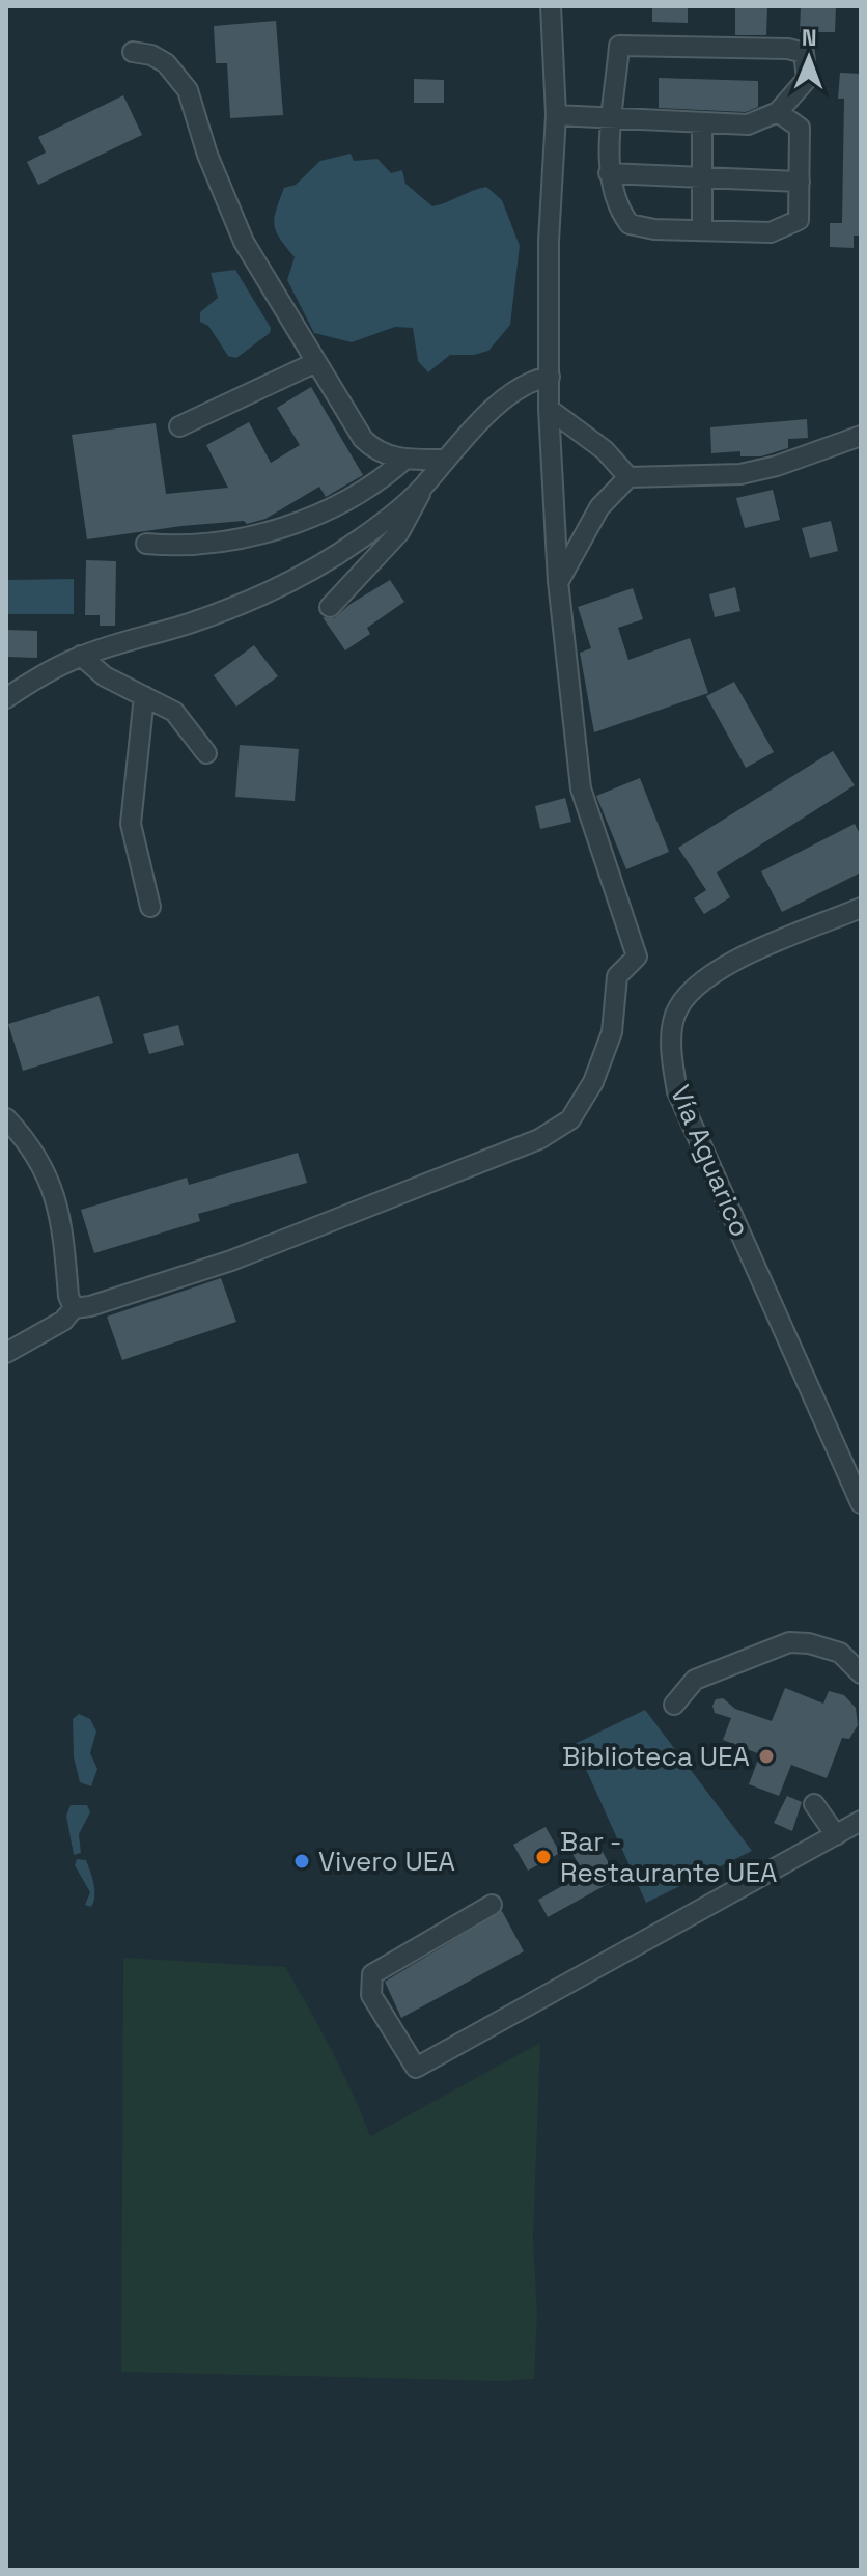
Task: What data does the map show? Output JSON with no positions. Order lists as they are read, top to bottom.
{
  "streets": {
    "street": ["Vía Aguarico"]
  },
  "places": ["Biblioteca UEA", "Bar - Restaurante UEA", "Vivero UEA"],
  "north": "top"
}
